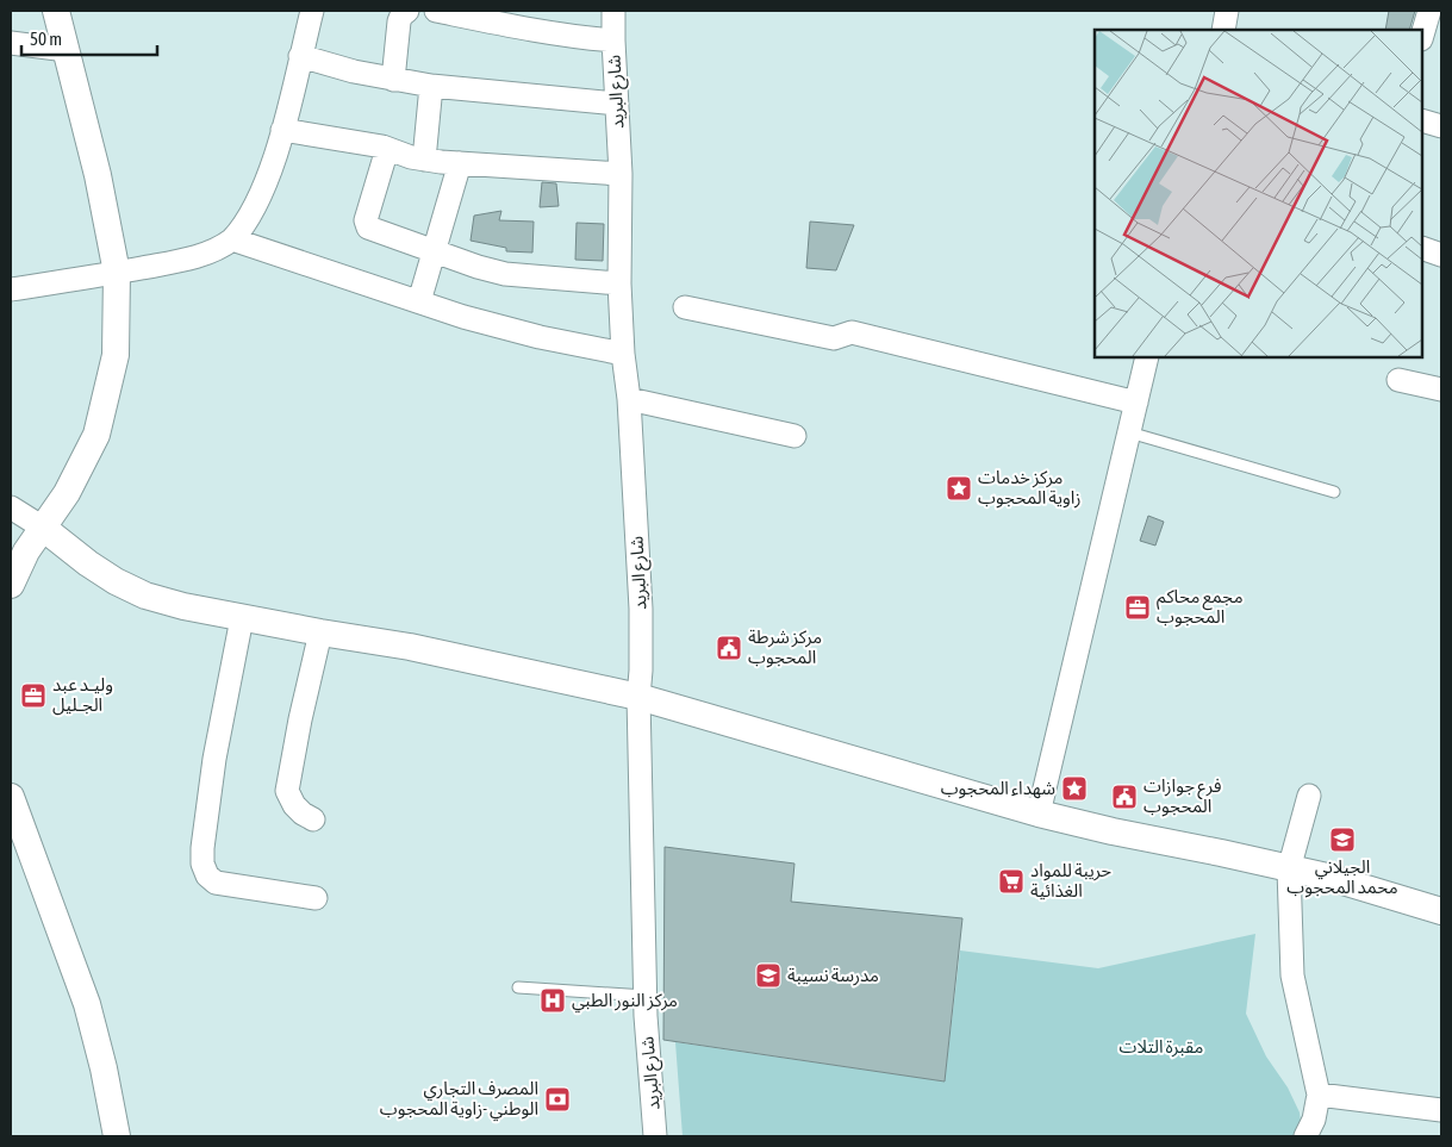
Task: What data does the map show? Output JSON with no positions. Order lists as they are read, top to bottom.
{
  "streets": {
    "street": ["شارع البريد"]
  },
  "parks": ["مقبرة التلات"],
  "places": {
    "place": ["مركز خدمات زاوية المحجوب", "شهداء المحجوب"],
    "office": ["مجمع محاكم المحجوب", "وليـد عبد الجـليل"],
    "public building": ["مركز شرطة المحجوب", "فرع جوازات المحجوب"],
    "school or university": ["الجيلاني محمد المحجوب", "مدرسة نسيبة"],
    "supermarket": ["حريبة للمواد الغذائية"],
    "hospital": ["مركز النور الطبي"],
    "bank": ["المصرف التجاري الوطني -زاوية المحجوب"]
  },
  "scale_bar": "50 m"
}
